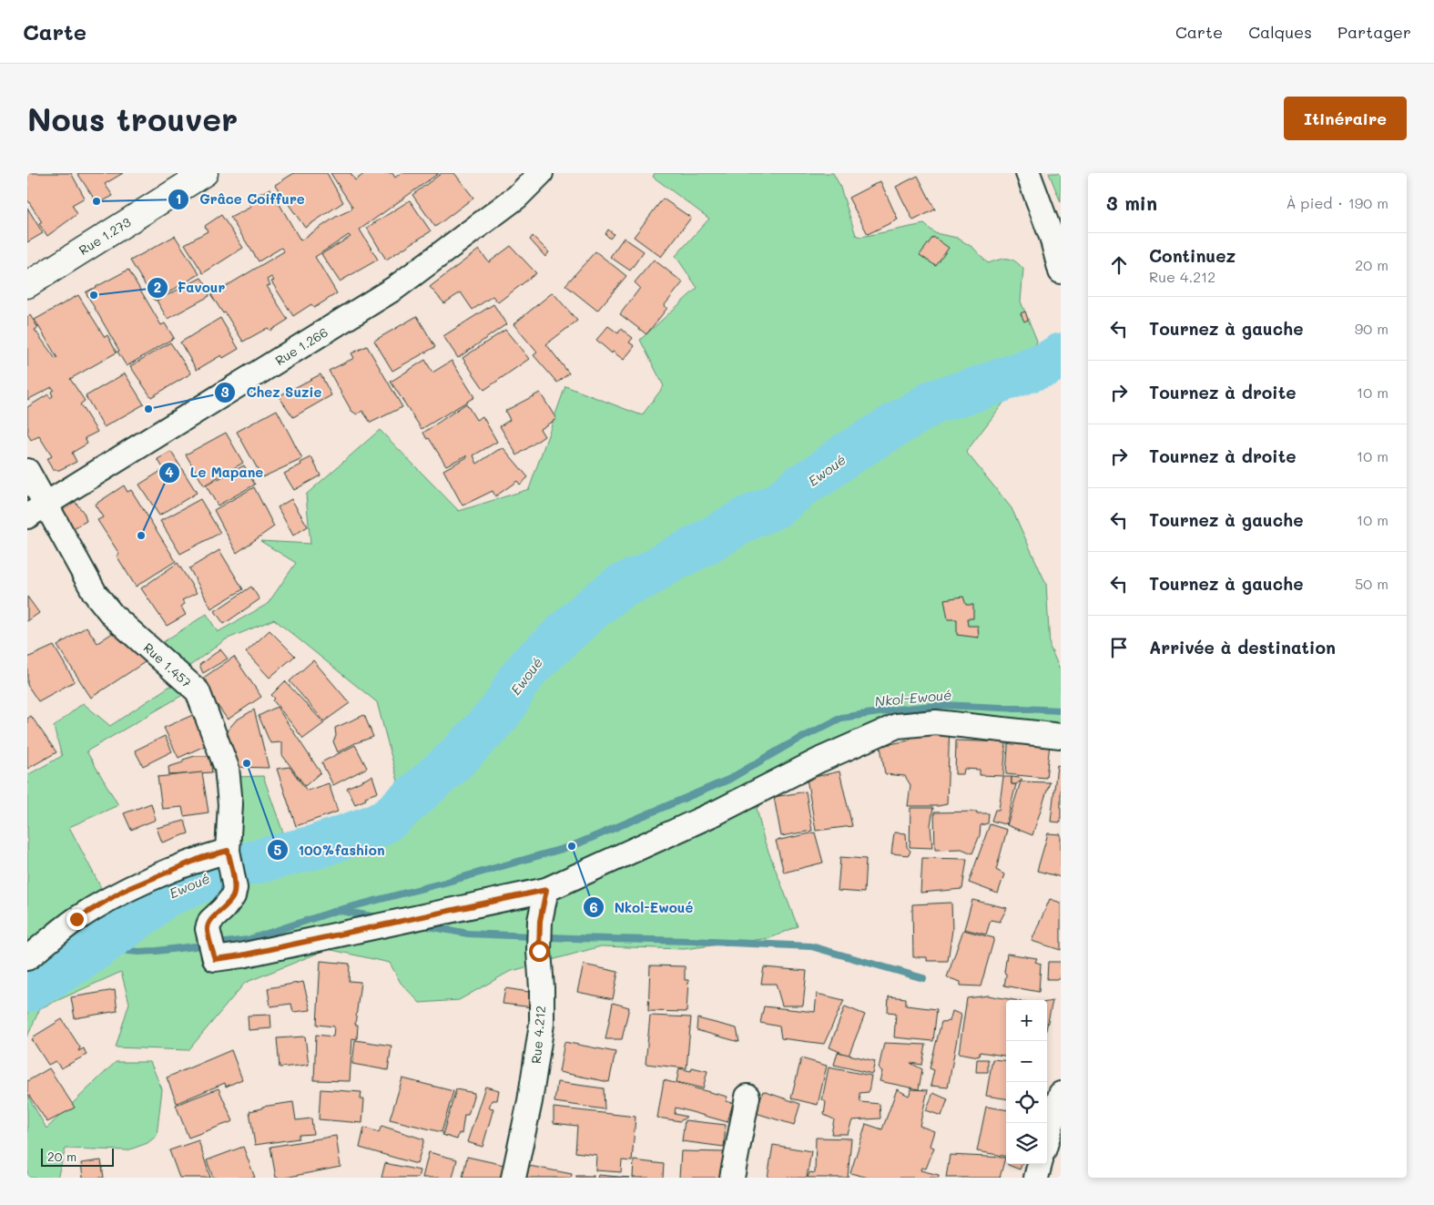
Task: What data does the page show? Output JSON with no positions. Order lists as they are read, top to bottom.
{
  "streets": {
    "main road": ["Rue 1.273"],
    "street": ["Rue 1.266", "Rue 1.457", "Rue 4.212"]
  },
  "crossings": [
    ["Rue 1.266", "Rue 1.457"],
    ["Rue 1.457", "Rue 4.212"]
  ],
  "water": ["Ewoué", "Nkol-Ewoué"],
  "places": [
    "Grâce Coiffure",
    "Favour",
    "Chez Suzie",
    "Le Mapane",
    "100%fashion",
    "Nkol-Ewoué"
  ],
  "scale_bar": "20 m",
  "page": {
    "header": "Carte",
    "nav": ["Carte", "Calques", "Partager"],
    "buttons": "Itinéraire",
    "title": "Nous trouver",
    "heading": ["3 min", "À pied · 190 m"],
    "list": [
      ["Continuez", "Rue 4.212", "20 m"],
      ["Tournez à gauche", "90 m"],
      ["Tournez à droite", "10 m"],
      ["Tournez à droite", "10 m"],
      ["Tournez à gauche", "10 m"],
      ["Tournez à gauche", "50 m"],
      "Arrivée à destination"
    ],
    "map_buttons": ["+", "−"],
    "scale": "20 m"
  }
}
